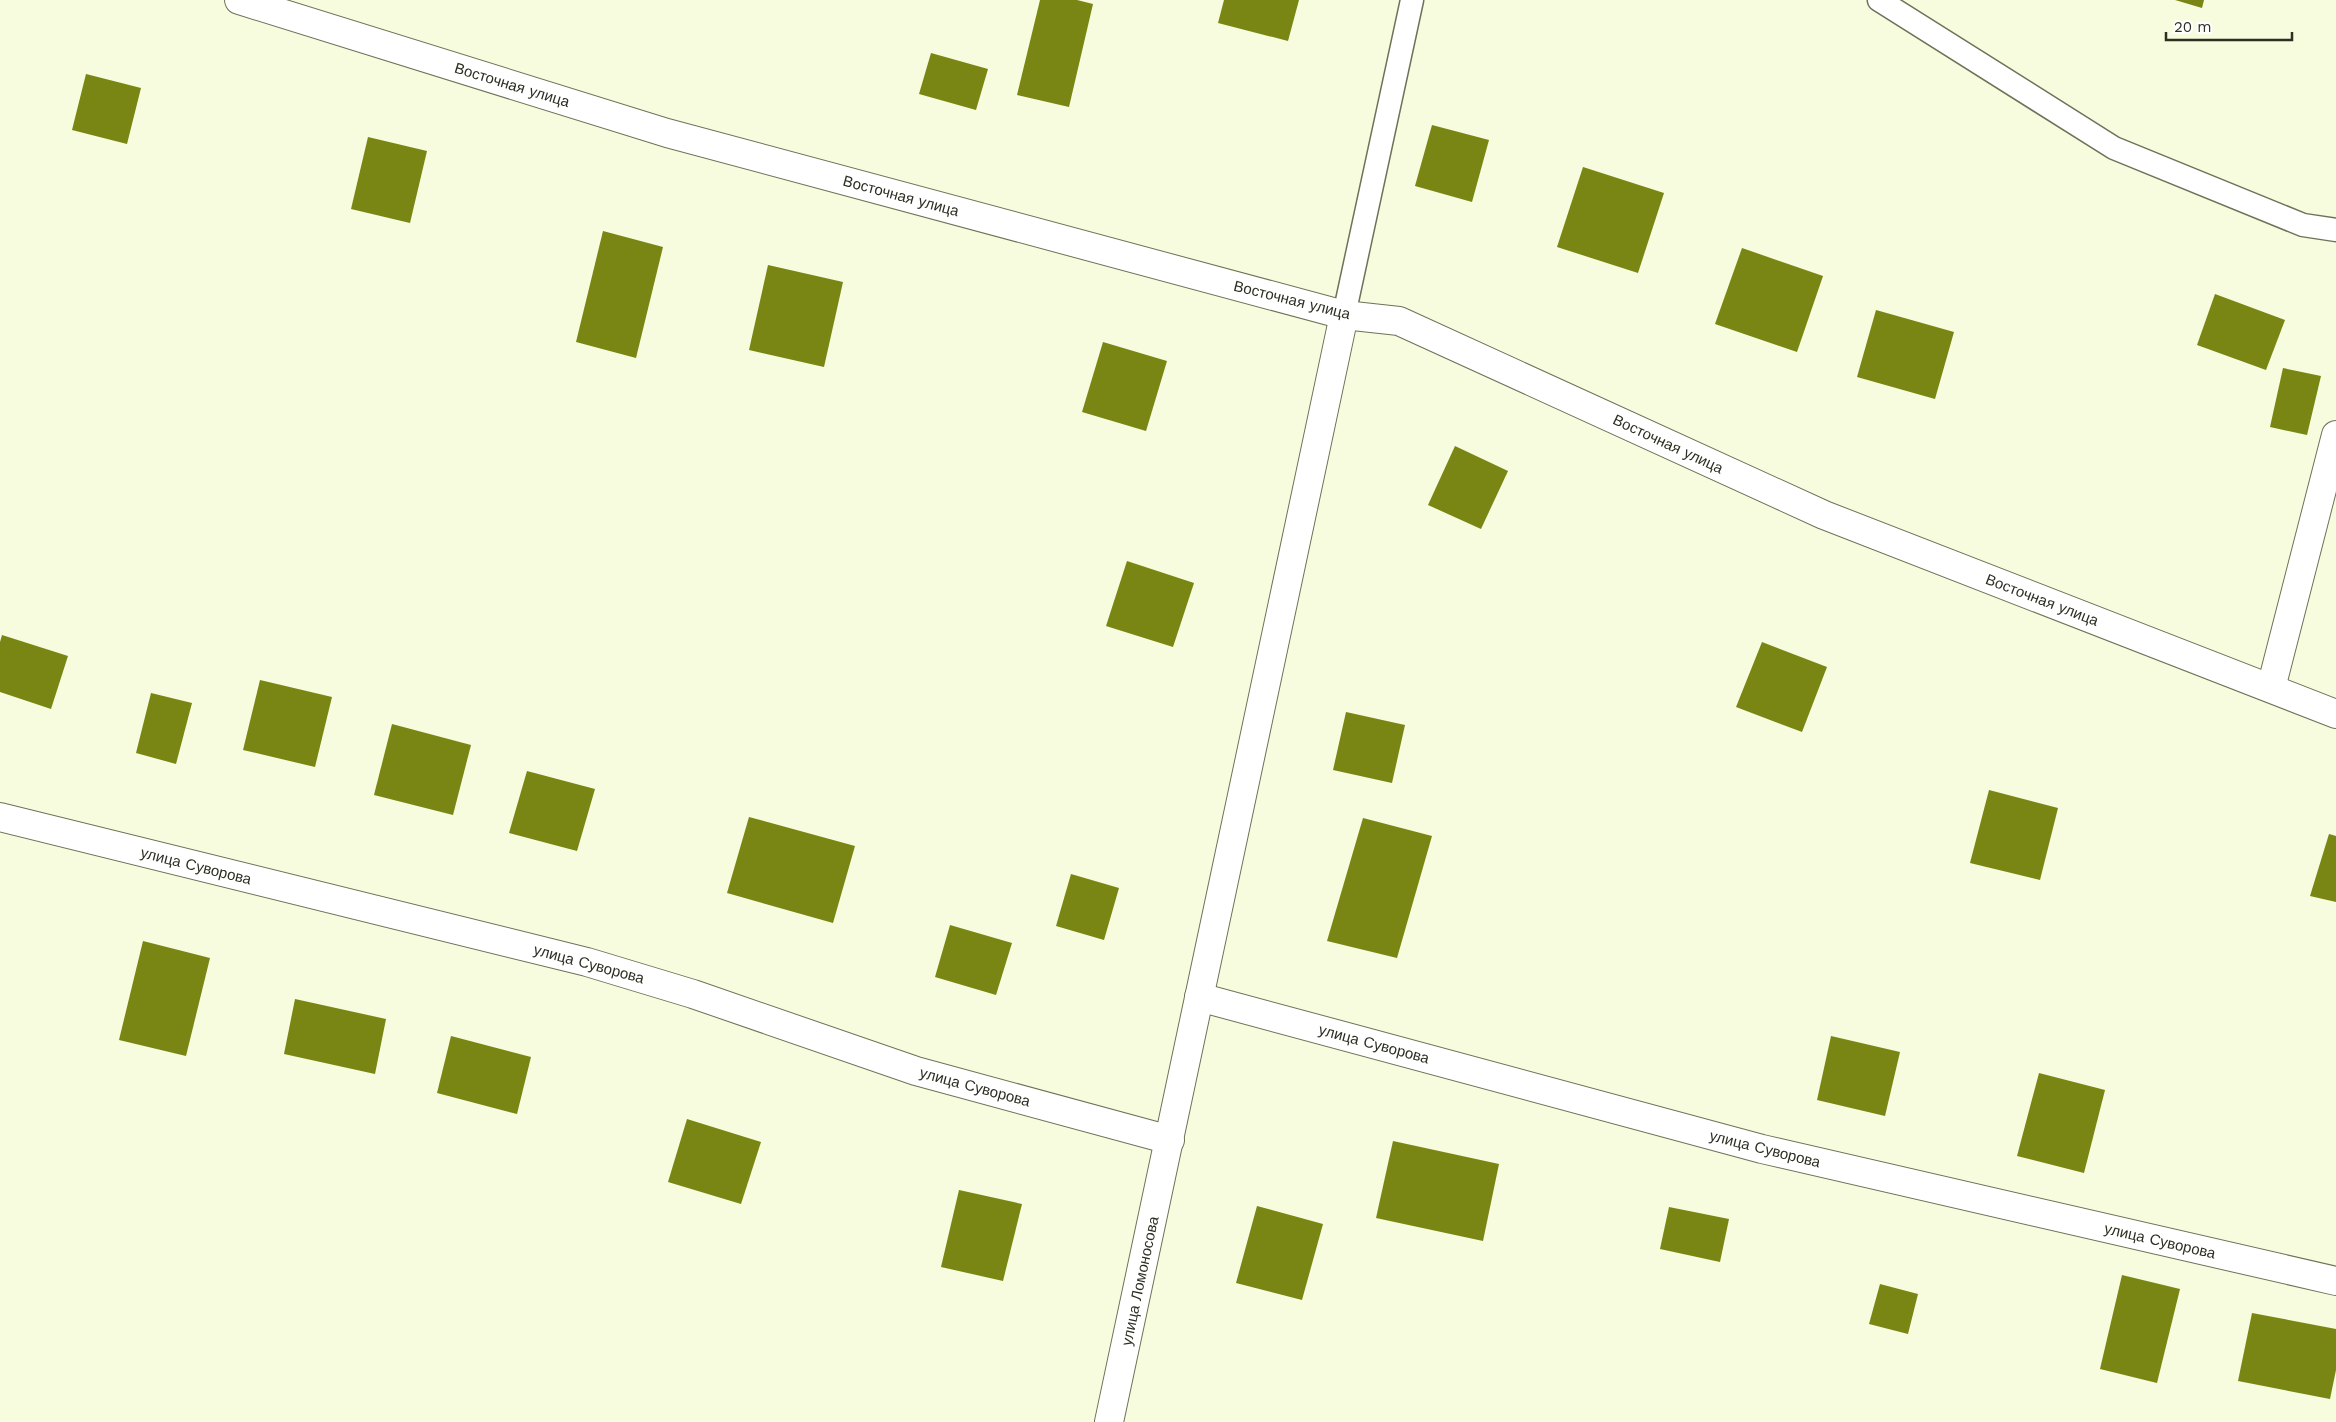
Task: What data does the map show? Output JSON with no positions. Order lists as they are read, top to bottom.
{
  "streets": {
    "street": ["Восточная улица", "улица Суворова", "улица Ломоносова"]
  },
  "crossings": [
    ["Восточная улица", "улица Ломоносова"],
    ["улица Суворова", "улица Ломоносова"]
  ],
  "scale_bar": "20 m"
}
